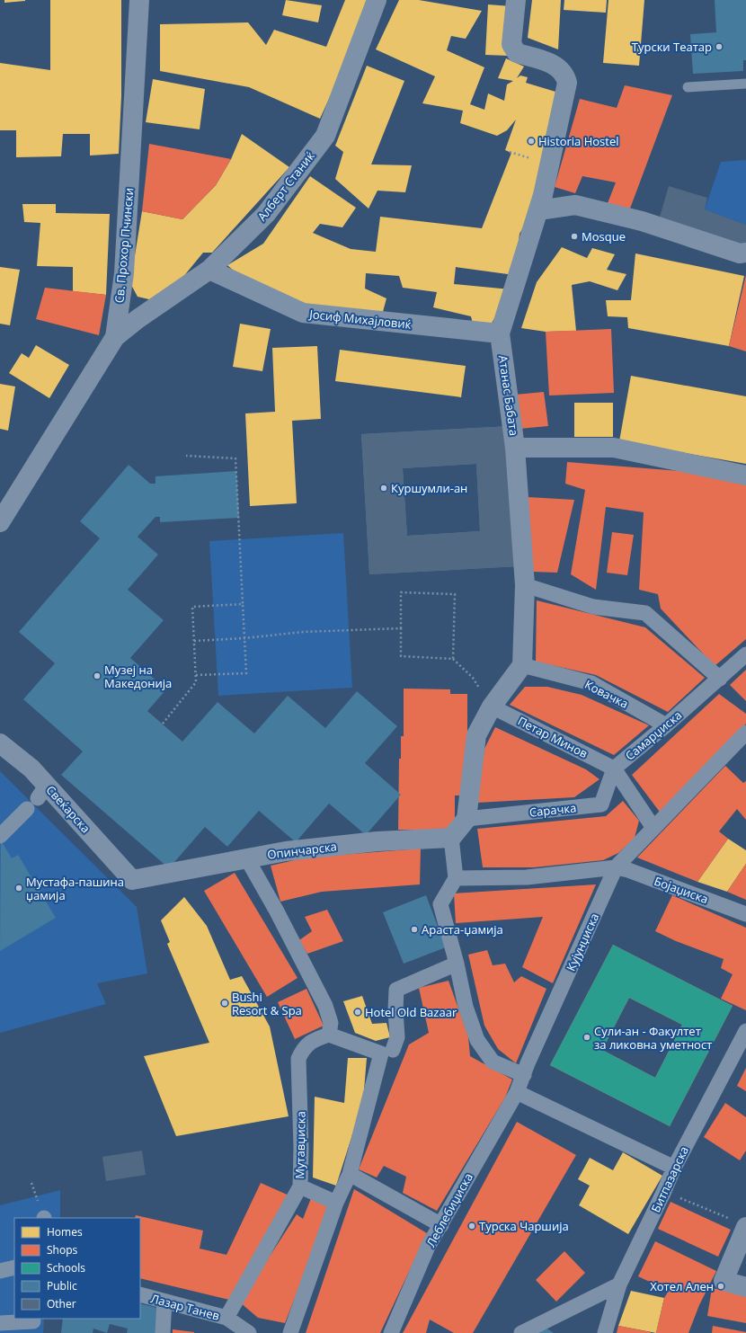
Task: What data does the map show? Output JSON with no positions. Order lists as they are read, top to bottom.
{
  "streets": {
    "street": [
      "Алберт Станиќ",
      "Св. Прохор Пчински",
      "Јосиф Михајловиќ",
      "Атанас Бабата",
      "Ковачка",
      "Самарџиска",
      "Петар Минов",
      "Свеќарска",
      "Сарачка",
      "Опинчарска",
      "Бојаџиска",
      "Кујунџиска",
      "Мутавџиска",
      "Битпазарска",
      "Леблебиџиска",
      "Лазар Танев"
    ]
  },
  "crossings": [
    ["Алберт Станиќ", "Св. Прохор Пчински"],
    ["Алберт Станиќ", "Јосиф Михајловиќ"],
    ["Јосиф Михајловиќ", "Атанас Бабата"],
    ["Атанас Бабата", "Ковачка"],
    ["Ковачка", "Самарџиска"],
    ["Самарџиска", "Петар Минов"],
    ["Самарџиска", "Сарачка"],
    ["Самарџиска", "Кујунџиска"],
    ["Петар Минов", "Сарачка"],
    ["Свеќарска", "Опинчарска"],
    ["Бојаџиска", "Кујунџиска"],
    ["Кујунџиска", "Леблебиџиска"],
    ["Мутавџиска", "Лазар Танев"]
  ],
  "places": [
    "Турски Театар",
    "Historia Hostel",
    "Mosque",
    "Куршумли-ан",
    "Музеј на Македонија",
    "Мустафа-пашина џамија",
    "Араста-џамија",
    "Bushi Resort & Spa",
    "Hotel Old Bazaar",
    "Сули-ан - Факултет за ликовна уметност",
    "Турска Чаршија",
    "Хотел Ален"
  ],
  "legend": [
    "Homes",
    "Shops",
    "Schools",
    "Public",
    "Other"
  ]
}
